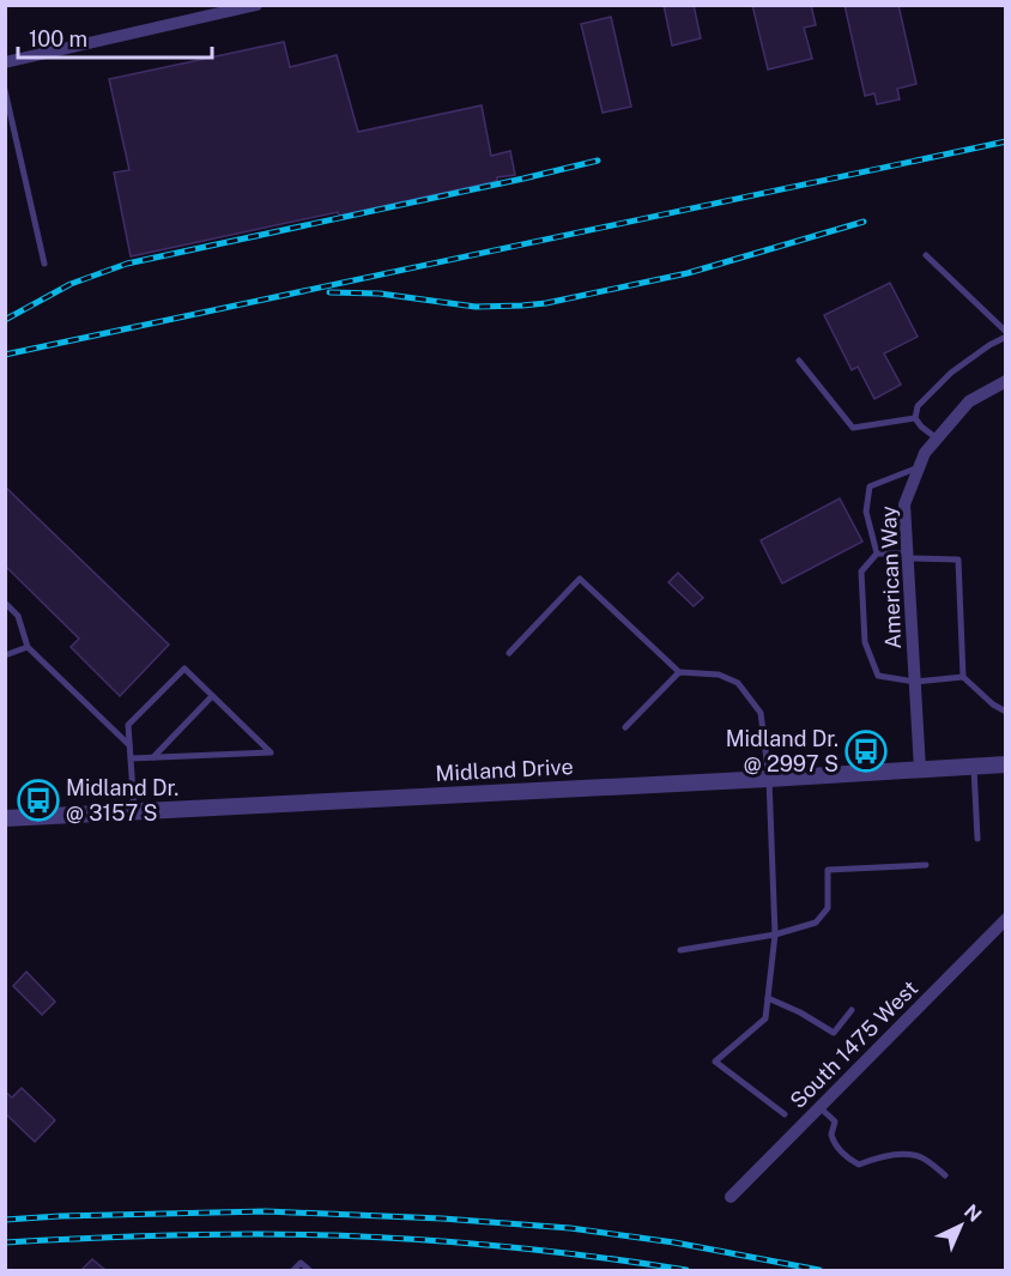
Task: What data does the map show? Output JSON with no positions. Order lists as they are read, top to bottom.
{
  "streets": {
    "street": ["American Way", "Midland Drive", "South 1475 West"]
  },
  "crossings": [
    ["American Way", "Midland Drive"]
  ],
  "places": {
    "bus stop": ["Midland Dr. @ 2997 S", "Midland Dr. @ 3157 S"]
  },
  "scale_bar": "100 m",
  "north": "top right"
}
